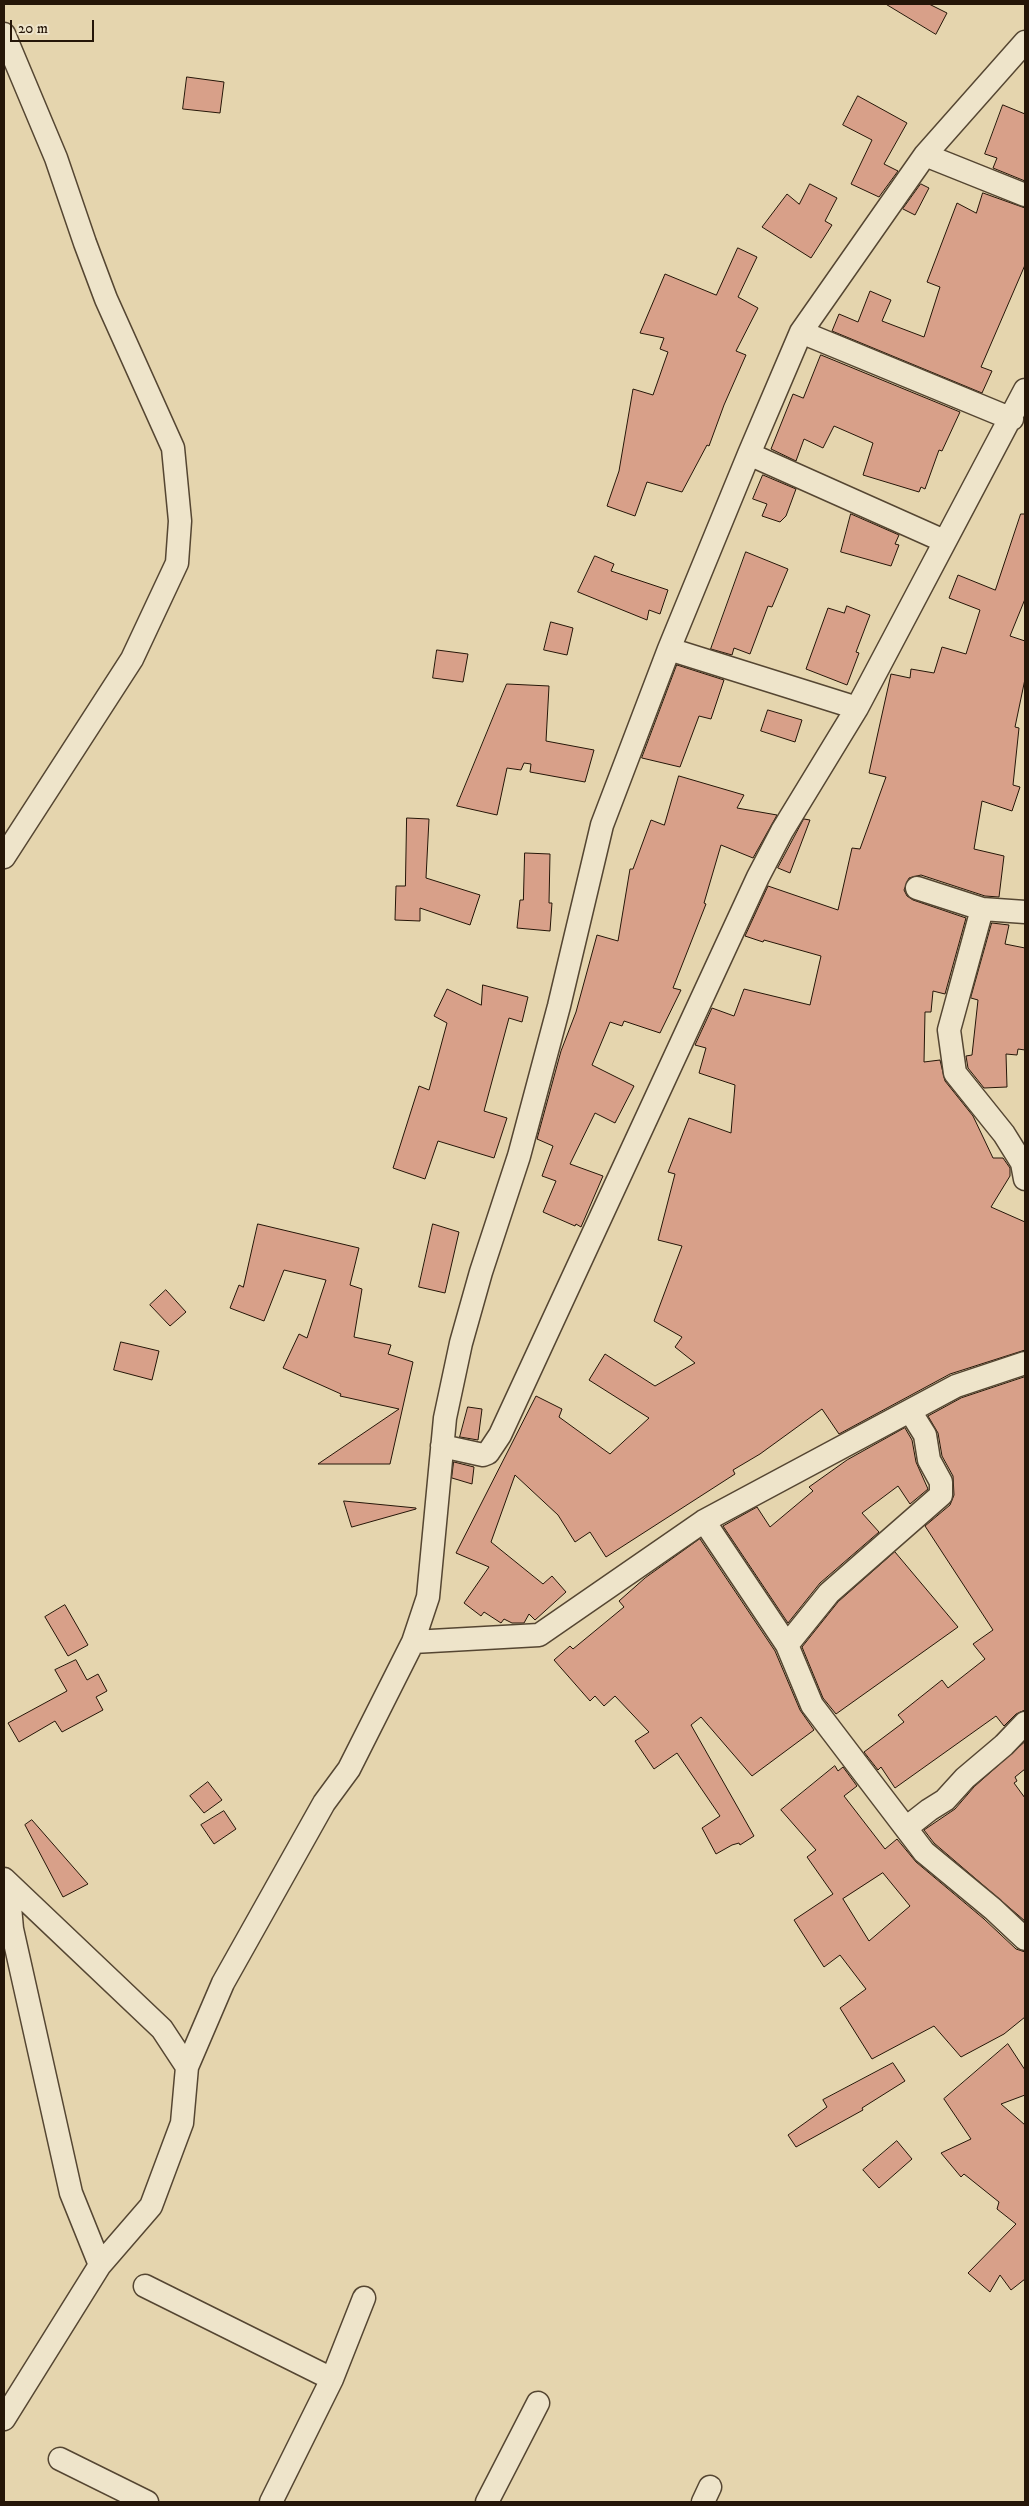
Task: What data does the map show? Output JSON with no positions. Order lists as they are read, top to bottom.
{
  "scale_bar": "20 m"
}
